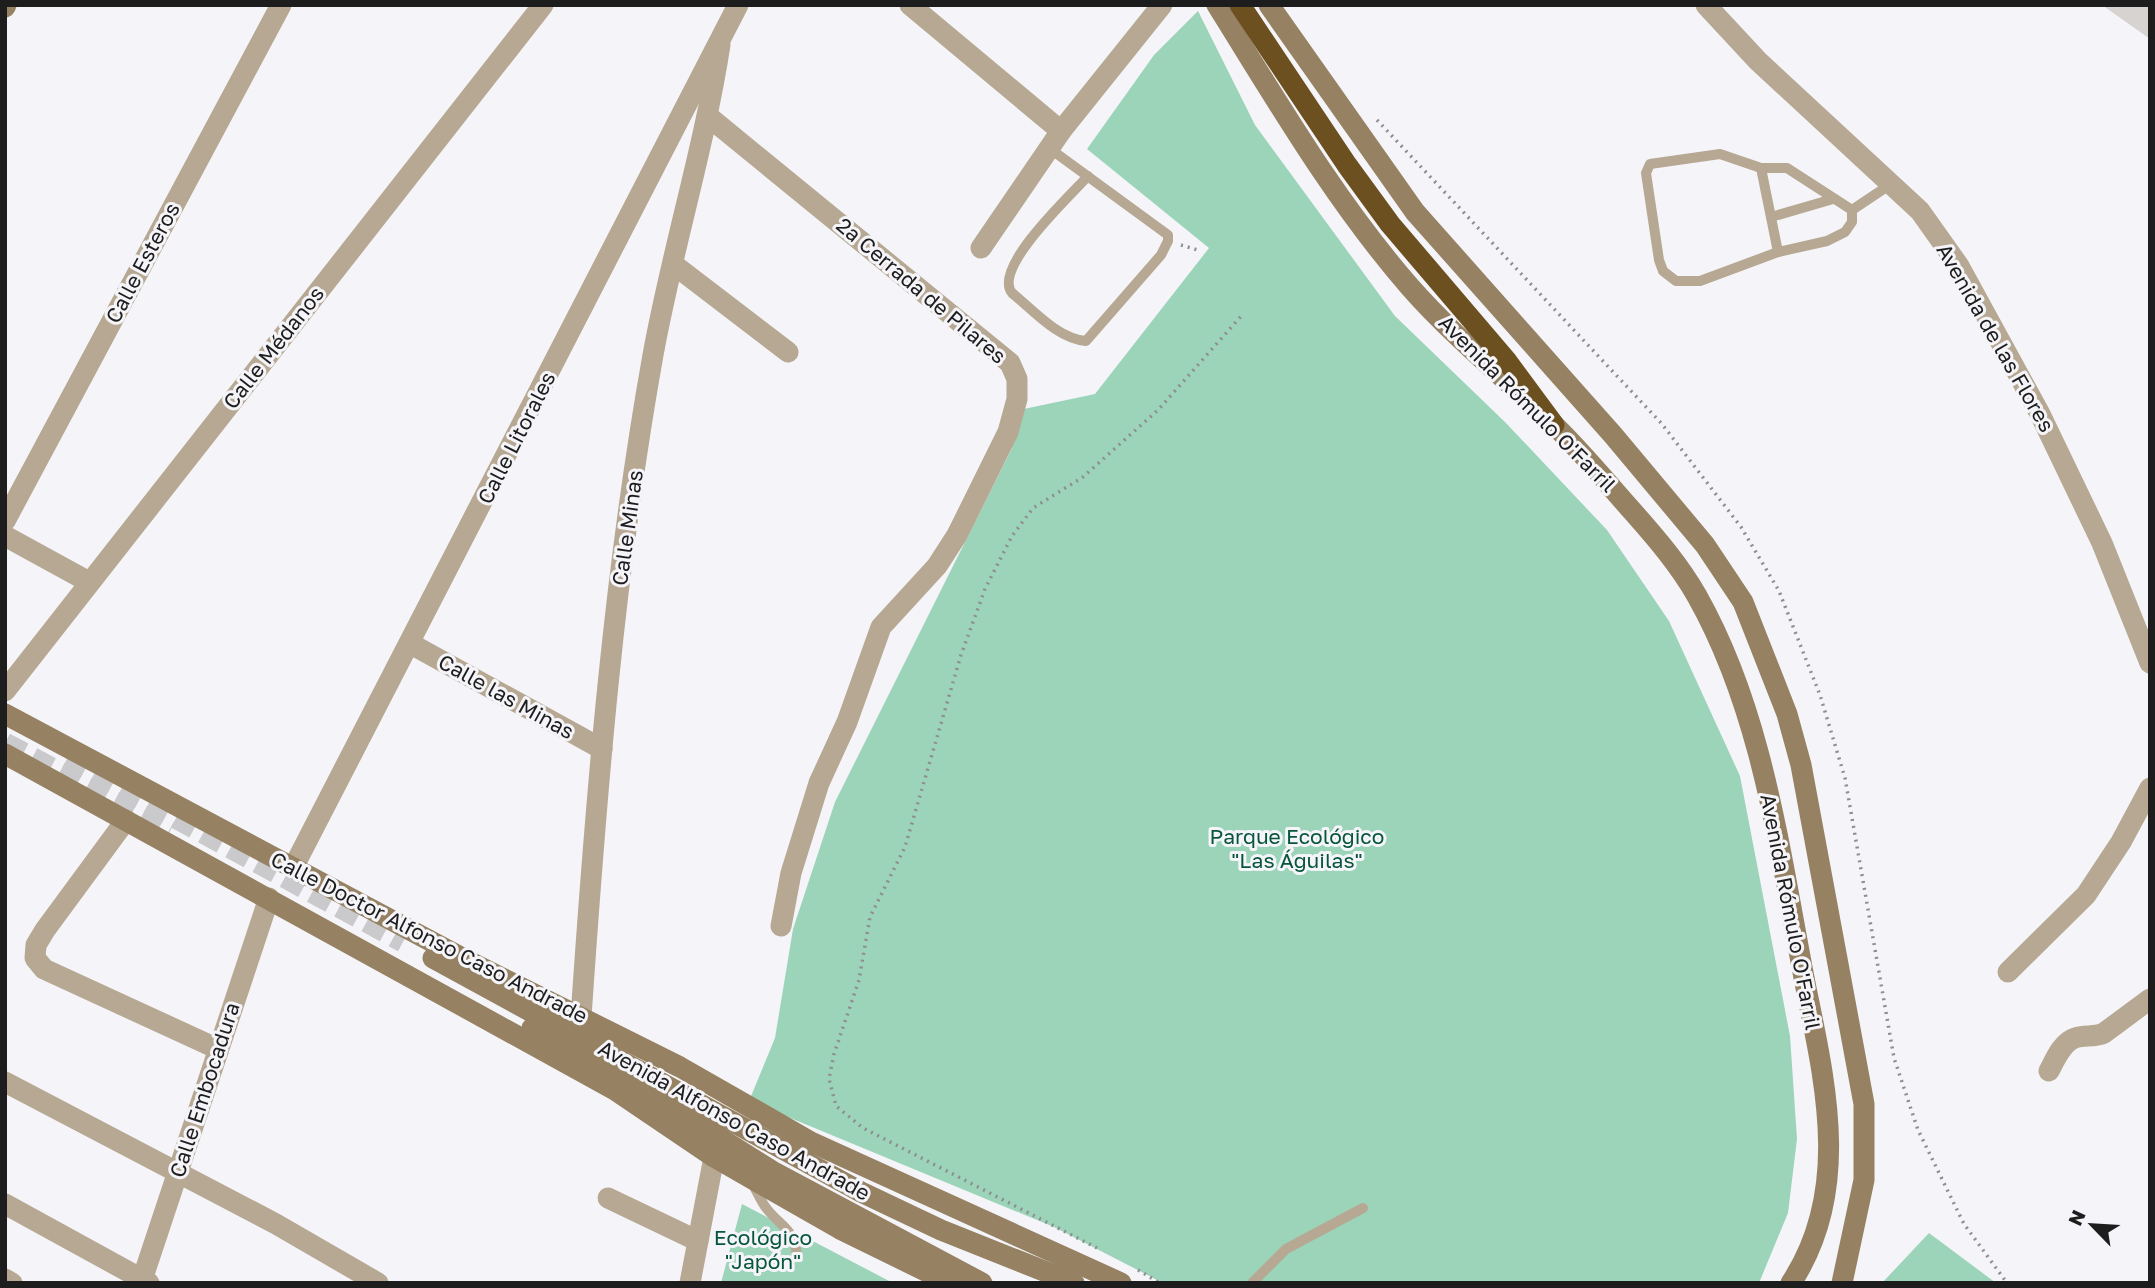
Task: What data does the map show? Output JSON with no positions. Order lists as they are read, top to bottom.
{
  "streets": {
    "main road": ["Avenida Rómulo O'Farril", "Calle Doctor Alfonso Caso Andrade", "Avenida Alfonso Caso Andrade"],
    "street": [
      "Calle Esteros",
      "2a Cerrada de Pilares",
      "Avenida de las Flores",
      "Calle Médanos",
      "Calle Litorales",
      "Calle Minas",
      "Calle las Minas",
      "Calle Embocadura"
    ]
  },
  "crossings": [
    ["2a Cerrada de Pilares", "Calle Minas"],
    ["Calle Litorales", "Calle Minas"],
    ["Calle Litorales", "Calle las Minas"],
    ["Calle Litorales", "Calle Doctor Alfonso Caso Andrade"],
    ["Calle Minas", "Calle las Minas"],
    ["Calle Minas", "Calle Doctor Alfonso Caso Andrade"],
    ["Calle Doctor Alfonso Caso Andrade", "Calle Embocadura"]
  ],
  "parks": ["Parque Ecológico \"Las Águilas\"", "Ecológico \"Japón\""],
  "north": "top left"
}
